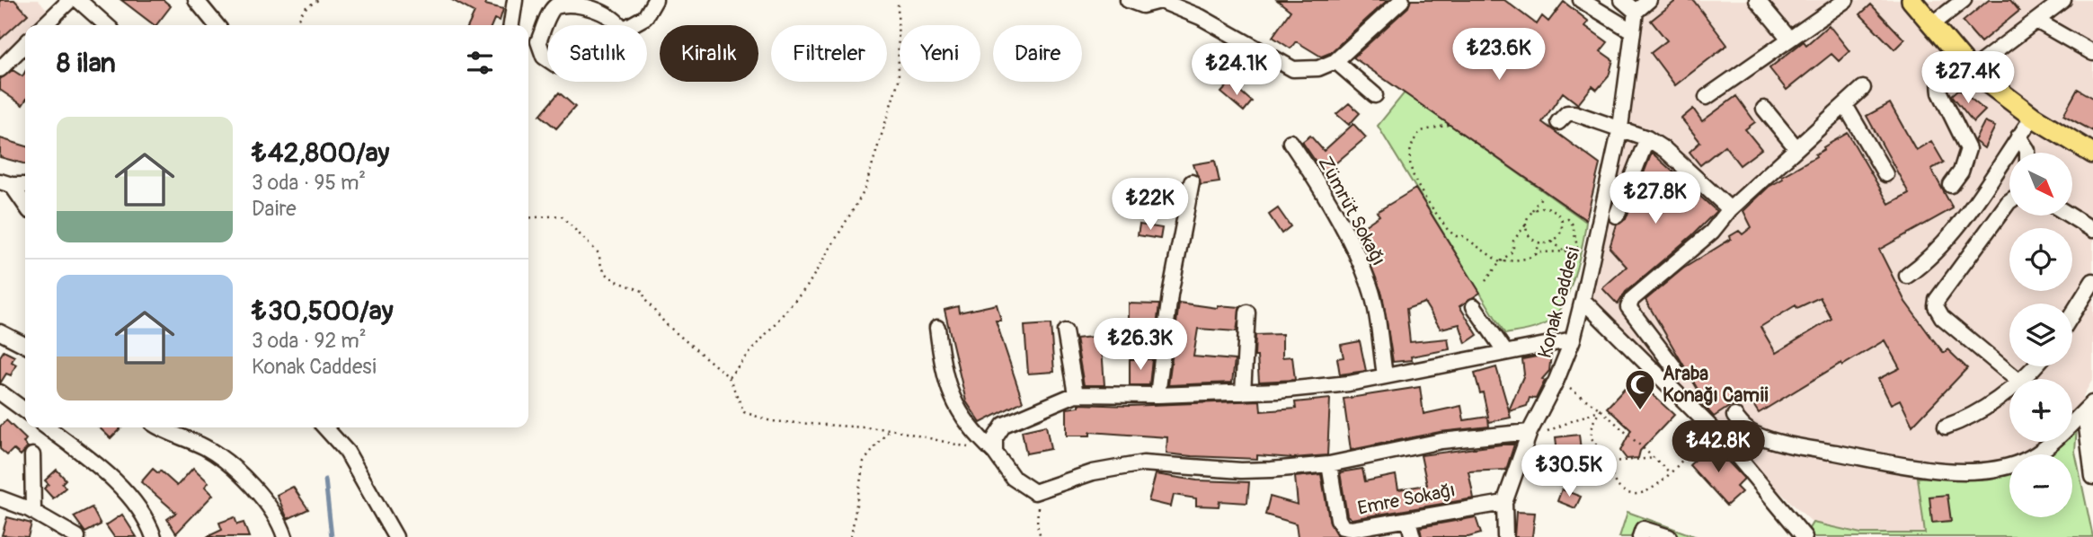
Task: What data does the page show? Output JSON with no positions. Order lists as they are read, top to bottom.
{
  "streets": {
    "street": ["Zümrüt Sokağı", "Konak Caddesi", "Emre Sokağı"]
  },
  "crossings": [
    ["Konak Caddesi", "Emre Sokağı"]
  ],
  "places": {
    "mosque": ["Araba Konağı Camii"]
  },
  "north": "bottom right",
  "page": {
    "chip": [
      "Satılık",
      "Kiralık",
      "Filtreler",
      "Yeni",
      "Daire"
    ],
    "heading": "8 ilan",
    "price": [
      "₺23.6K",
      "₺24.1K",
      "₺27.4K",
      "₺27.8K",
      "₺22K",
      "₺26.3K",
      "₺42.8K",
      "₺30.5K"
    ],
    "list": [
      {
        "name": "₺42,800/ay",
        "note": "3 oda · 95 m² · Daire"
      },
      {
        "name": "₺30,500/ay",
        "note": "3 oda · 92 m² · Konak Caddesi"
      }
    ],
    "map_buttons": ["+", "−"]
  }
}
